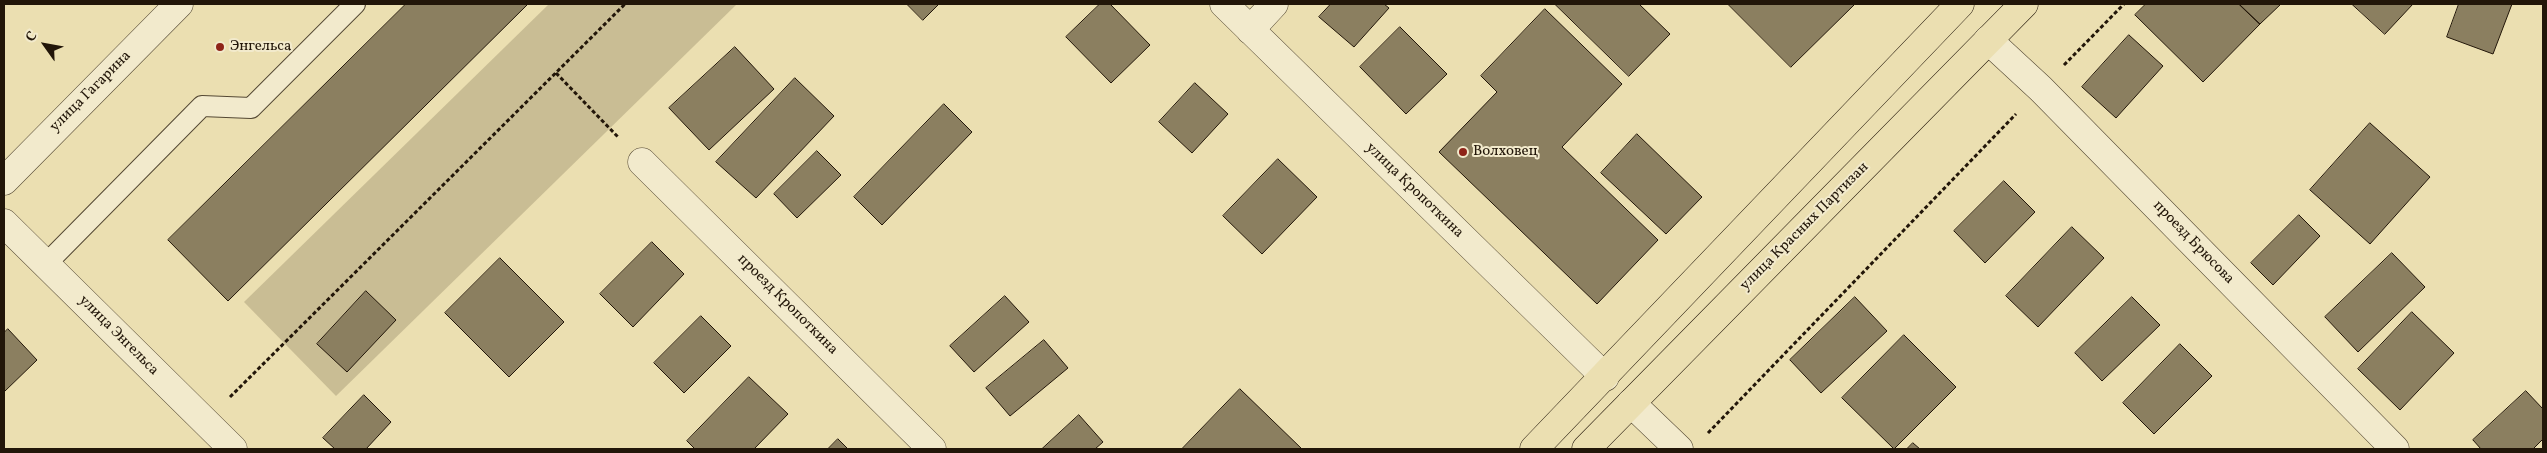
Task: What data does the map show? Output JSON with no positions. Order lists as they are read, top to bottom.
{
  "streets": {
    "highway": ["улица Красных Партизан"],
    "street": [
      "улица Гагарина",
      "улица Кропоткина",
      "проезд Брюсова",
      "проезд Кропоткина",
      "улица Энгельса"
    ]
  },
  "crossings": [
    ["улица Красных Партизан", "проезд Брюсова"]
  ],
  "places": ["Энгельса", "Волховец"],
  "north": "top left"
}
